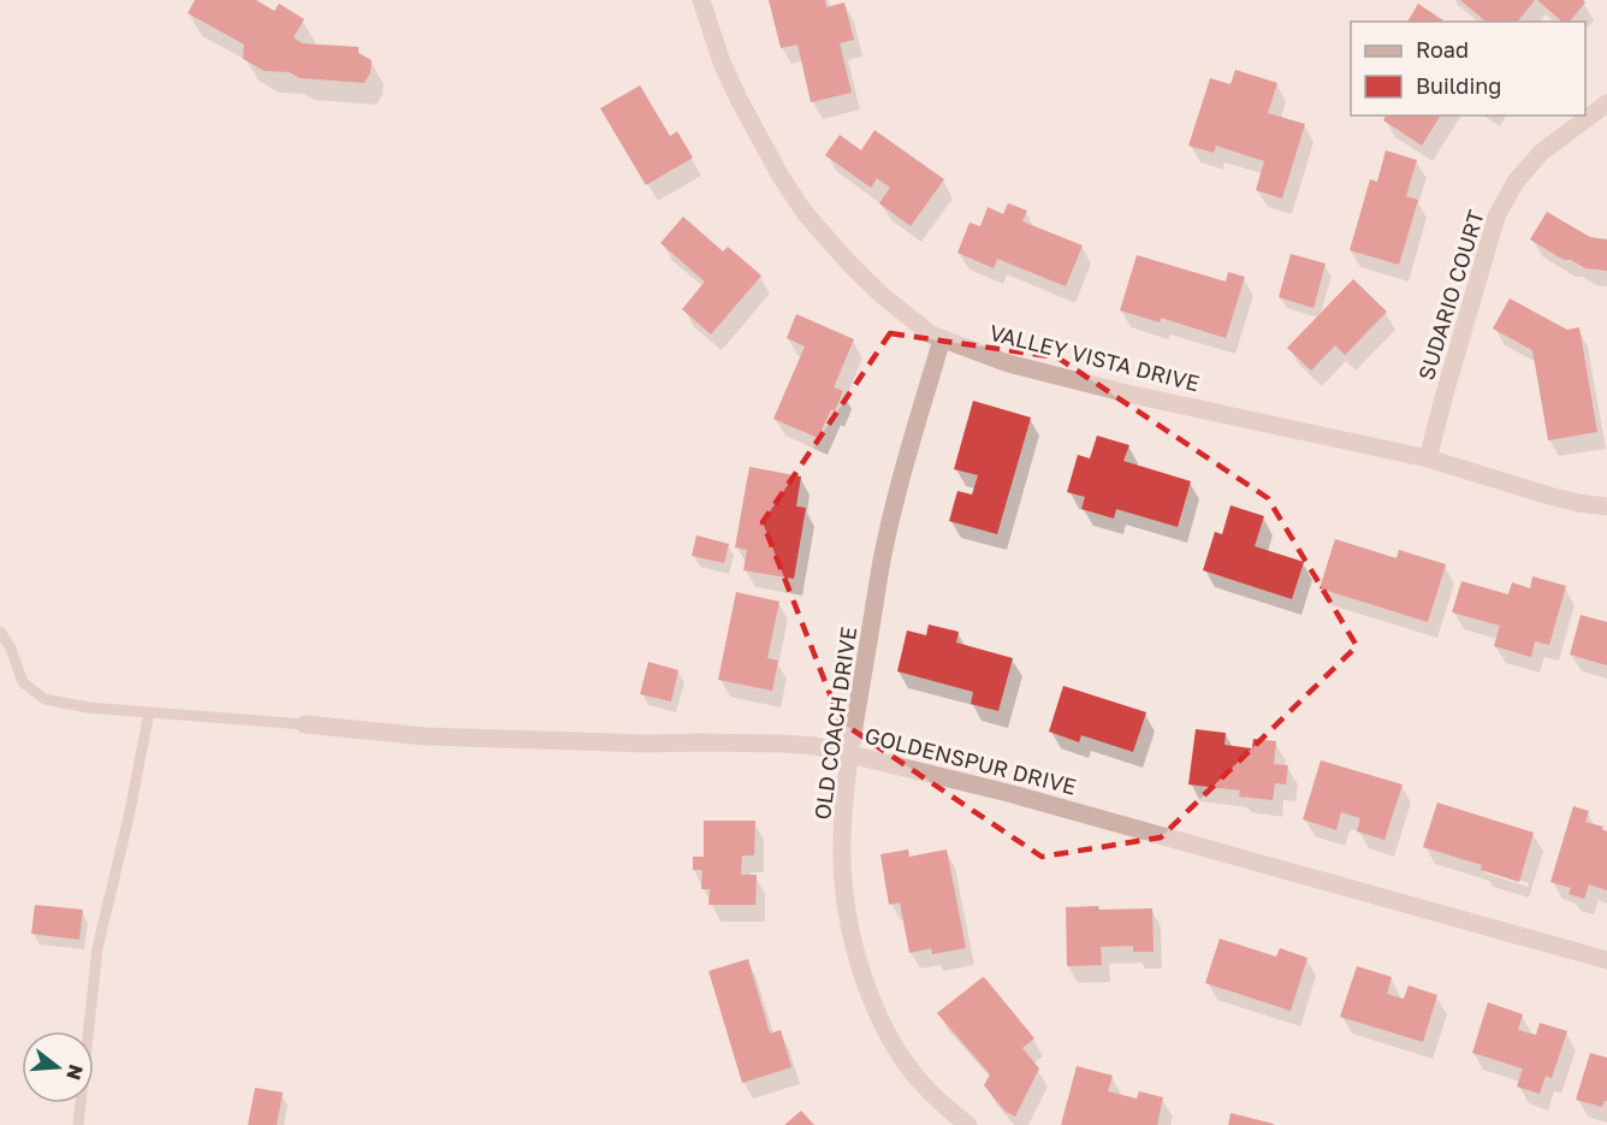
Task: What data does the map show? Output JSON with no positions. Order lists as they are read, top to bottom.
{
  "streets": {
    "street": [
      "SUDARIO COURT",
      "VALLEY VISTA DRIVE",
      "OLD COACH DRIVE",
      "GOLDENSPUR DRIVE"
    ]
  },
  "crossings": [
    ["SUDARIO COURT", "VALLEY VISTA DRIVE"],
    ["VALLEY VISTA DRIVE", "OLD COACH DRIVE"],
    ["OLD COACH DRIVE", "GOLDENSPUR DRIVE"]
  ],
  "legend": ["Road", "Building"],
  "north": "right"
}
